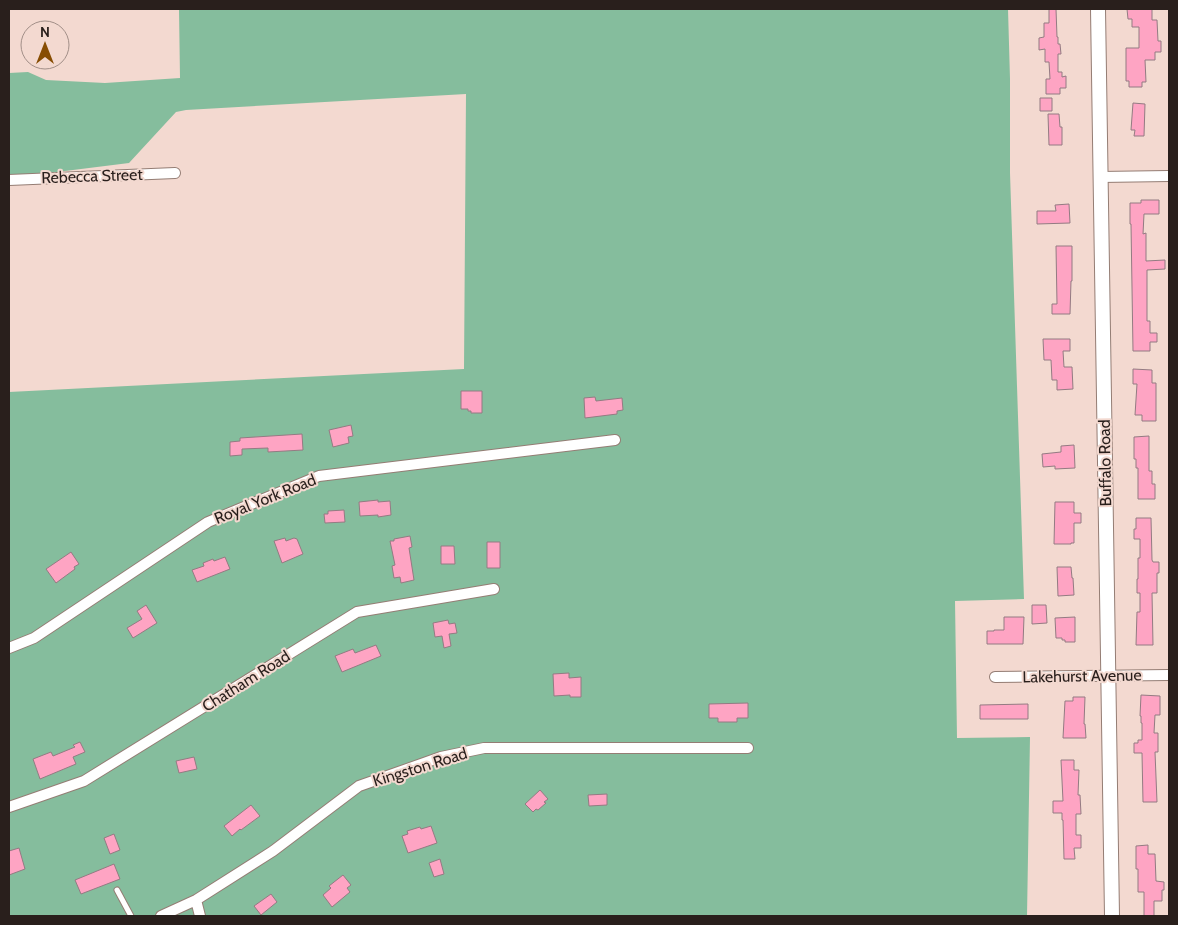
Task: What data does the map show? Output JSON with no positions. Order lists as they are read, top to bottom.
{
  "streets": {
    "street": [
      "Rebecca Street",
      "Buffalo Road",
      "Royal York Road",
      "Lakehurst Avenue",
      "Chatham Road",
      "Kingston Road"
    ]
  },
  "crossings": [
    ["Buffalo Road", "Lakehurst Avenue"]
  ],
  "north": "top"
}
